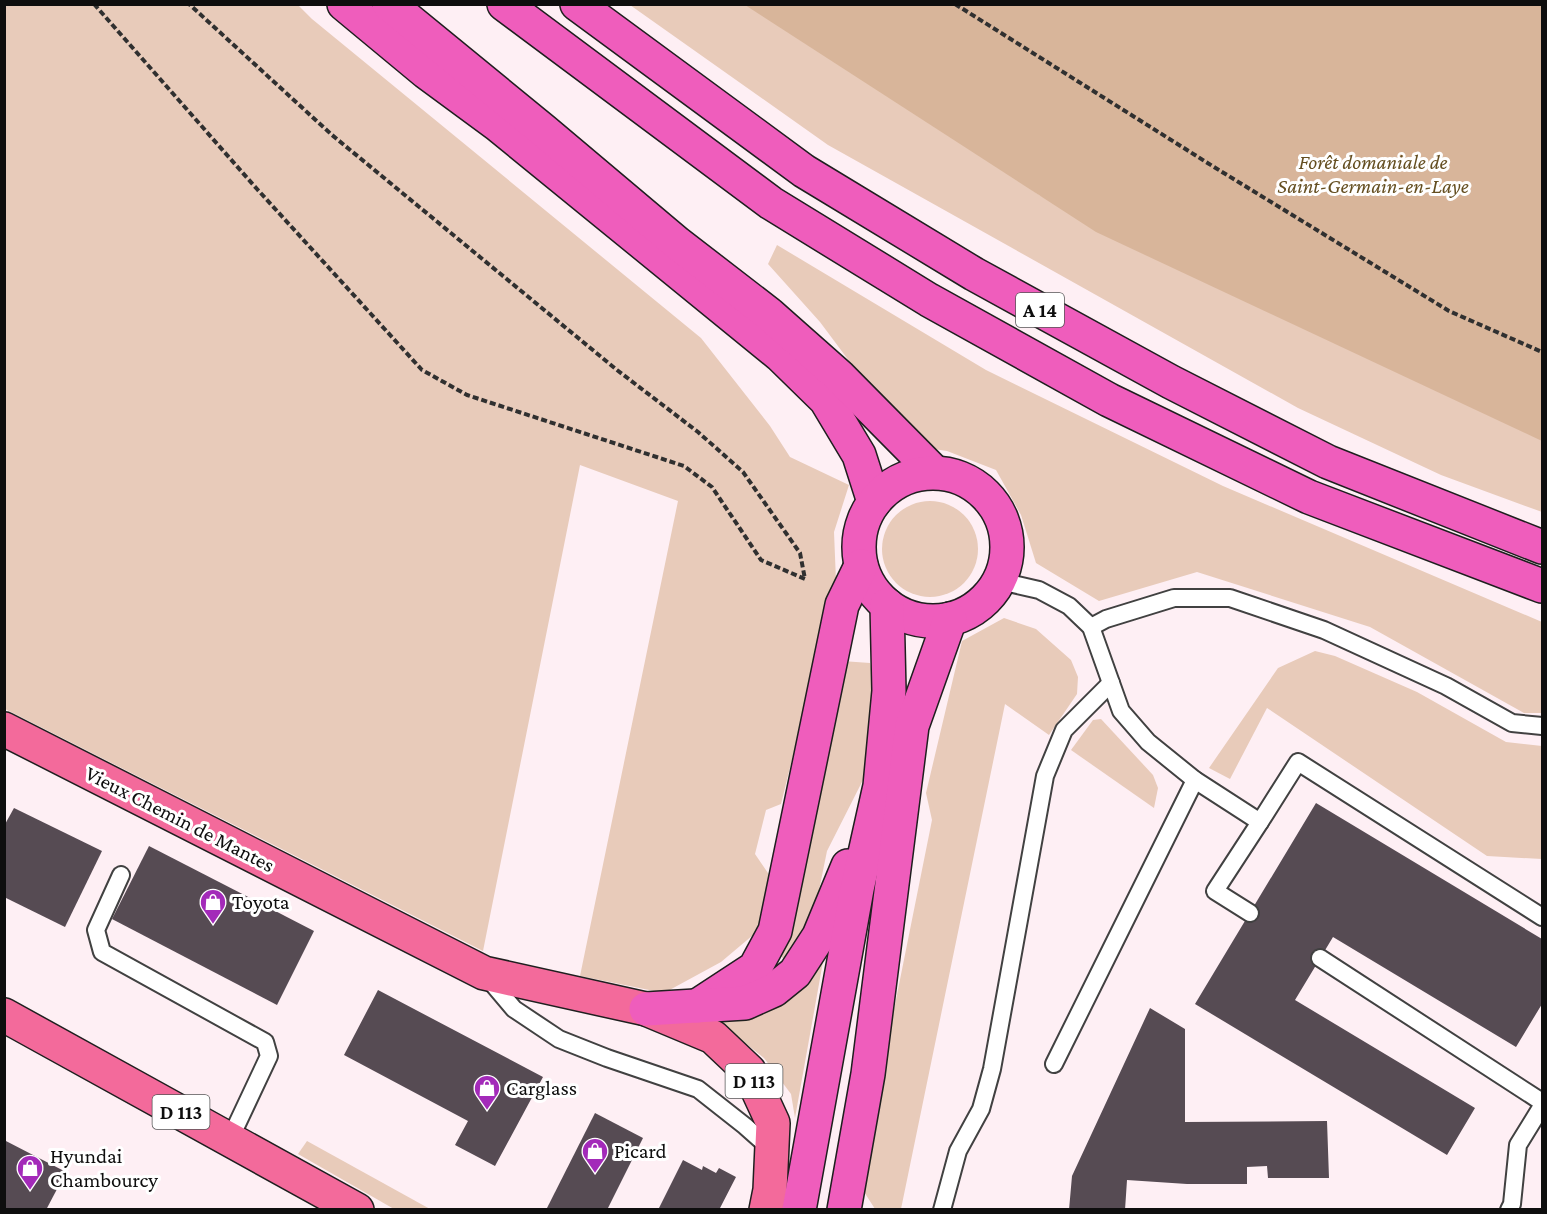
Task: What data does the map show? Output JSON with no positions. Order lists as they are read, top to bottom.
{
  "streets": {
    "highway": ["A 14"],
    "main road": ["Vieux Chemin de Mantes", "D 113"]
  },
  "parks": ["Forêt domaniale de Saint-Germain-en-Laye"],
  "places": {
    "shop": [
      "Toyota",
      "Carglass",
      "Picard",
      "Hyundai Chambourcy"
    ]
  }
}
